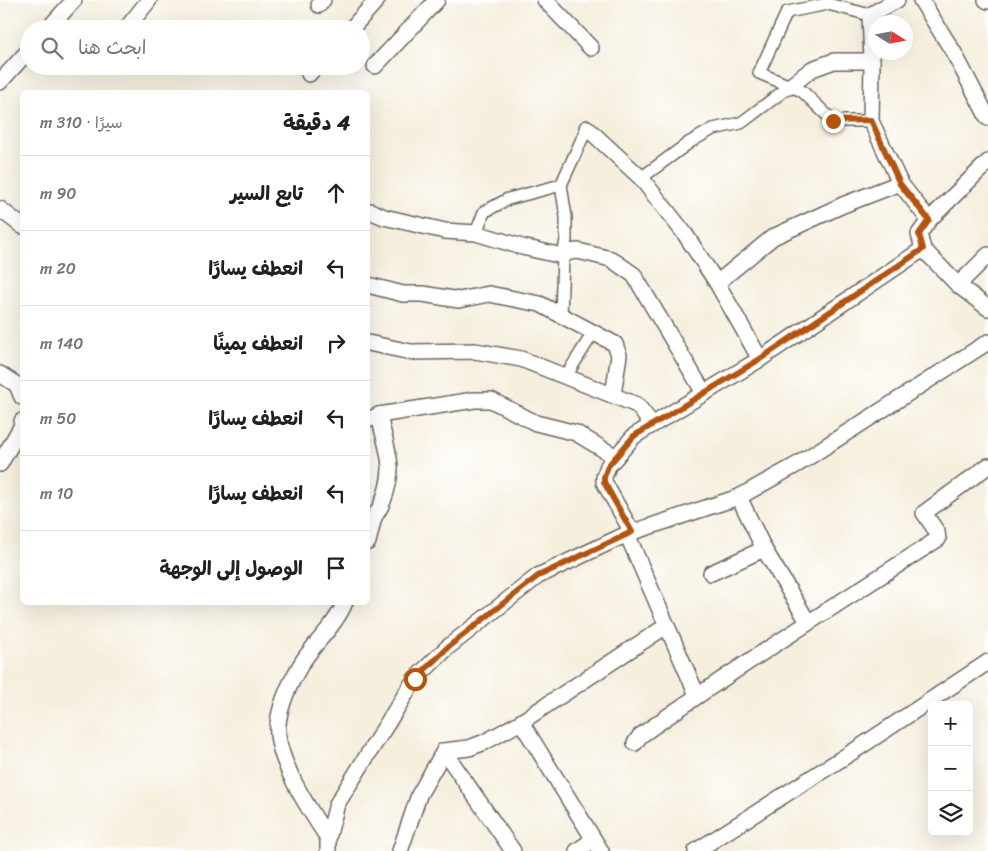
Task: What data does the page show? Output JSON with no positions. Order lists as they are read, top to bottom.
{
  "north": "right",
  "page": {
    "search": "ابحث هنا",
    "heading": ["4 دقيقة", "سيرًا · 310 m"],
    "list": [
      ["تابع السير", "90 m"],
      ["انعطف يسارًا", "20 m"],
      ["انعطف يمينًا", "140 m"],
      ["انعطف يسارًا", "50 m"],
      ["انعطف يسارًا", "10 m"],
      "الوصول إلى الوجهة"
    ],
    "map_buttons": ["+", "−"]
  }
}
